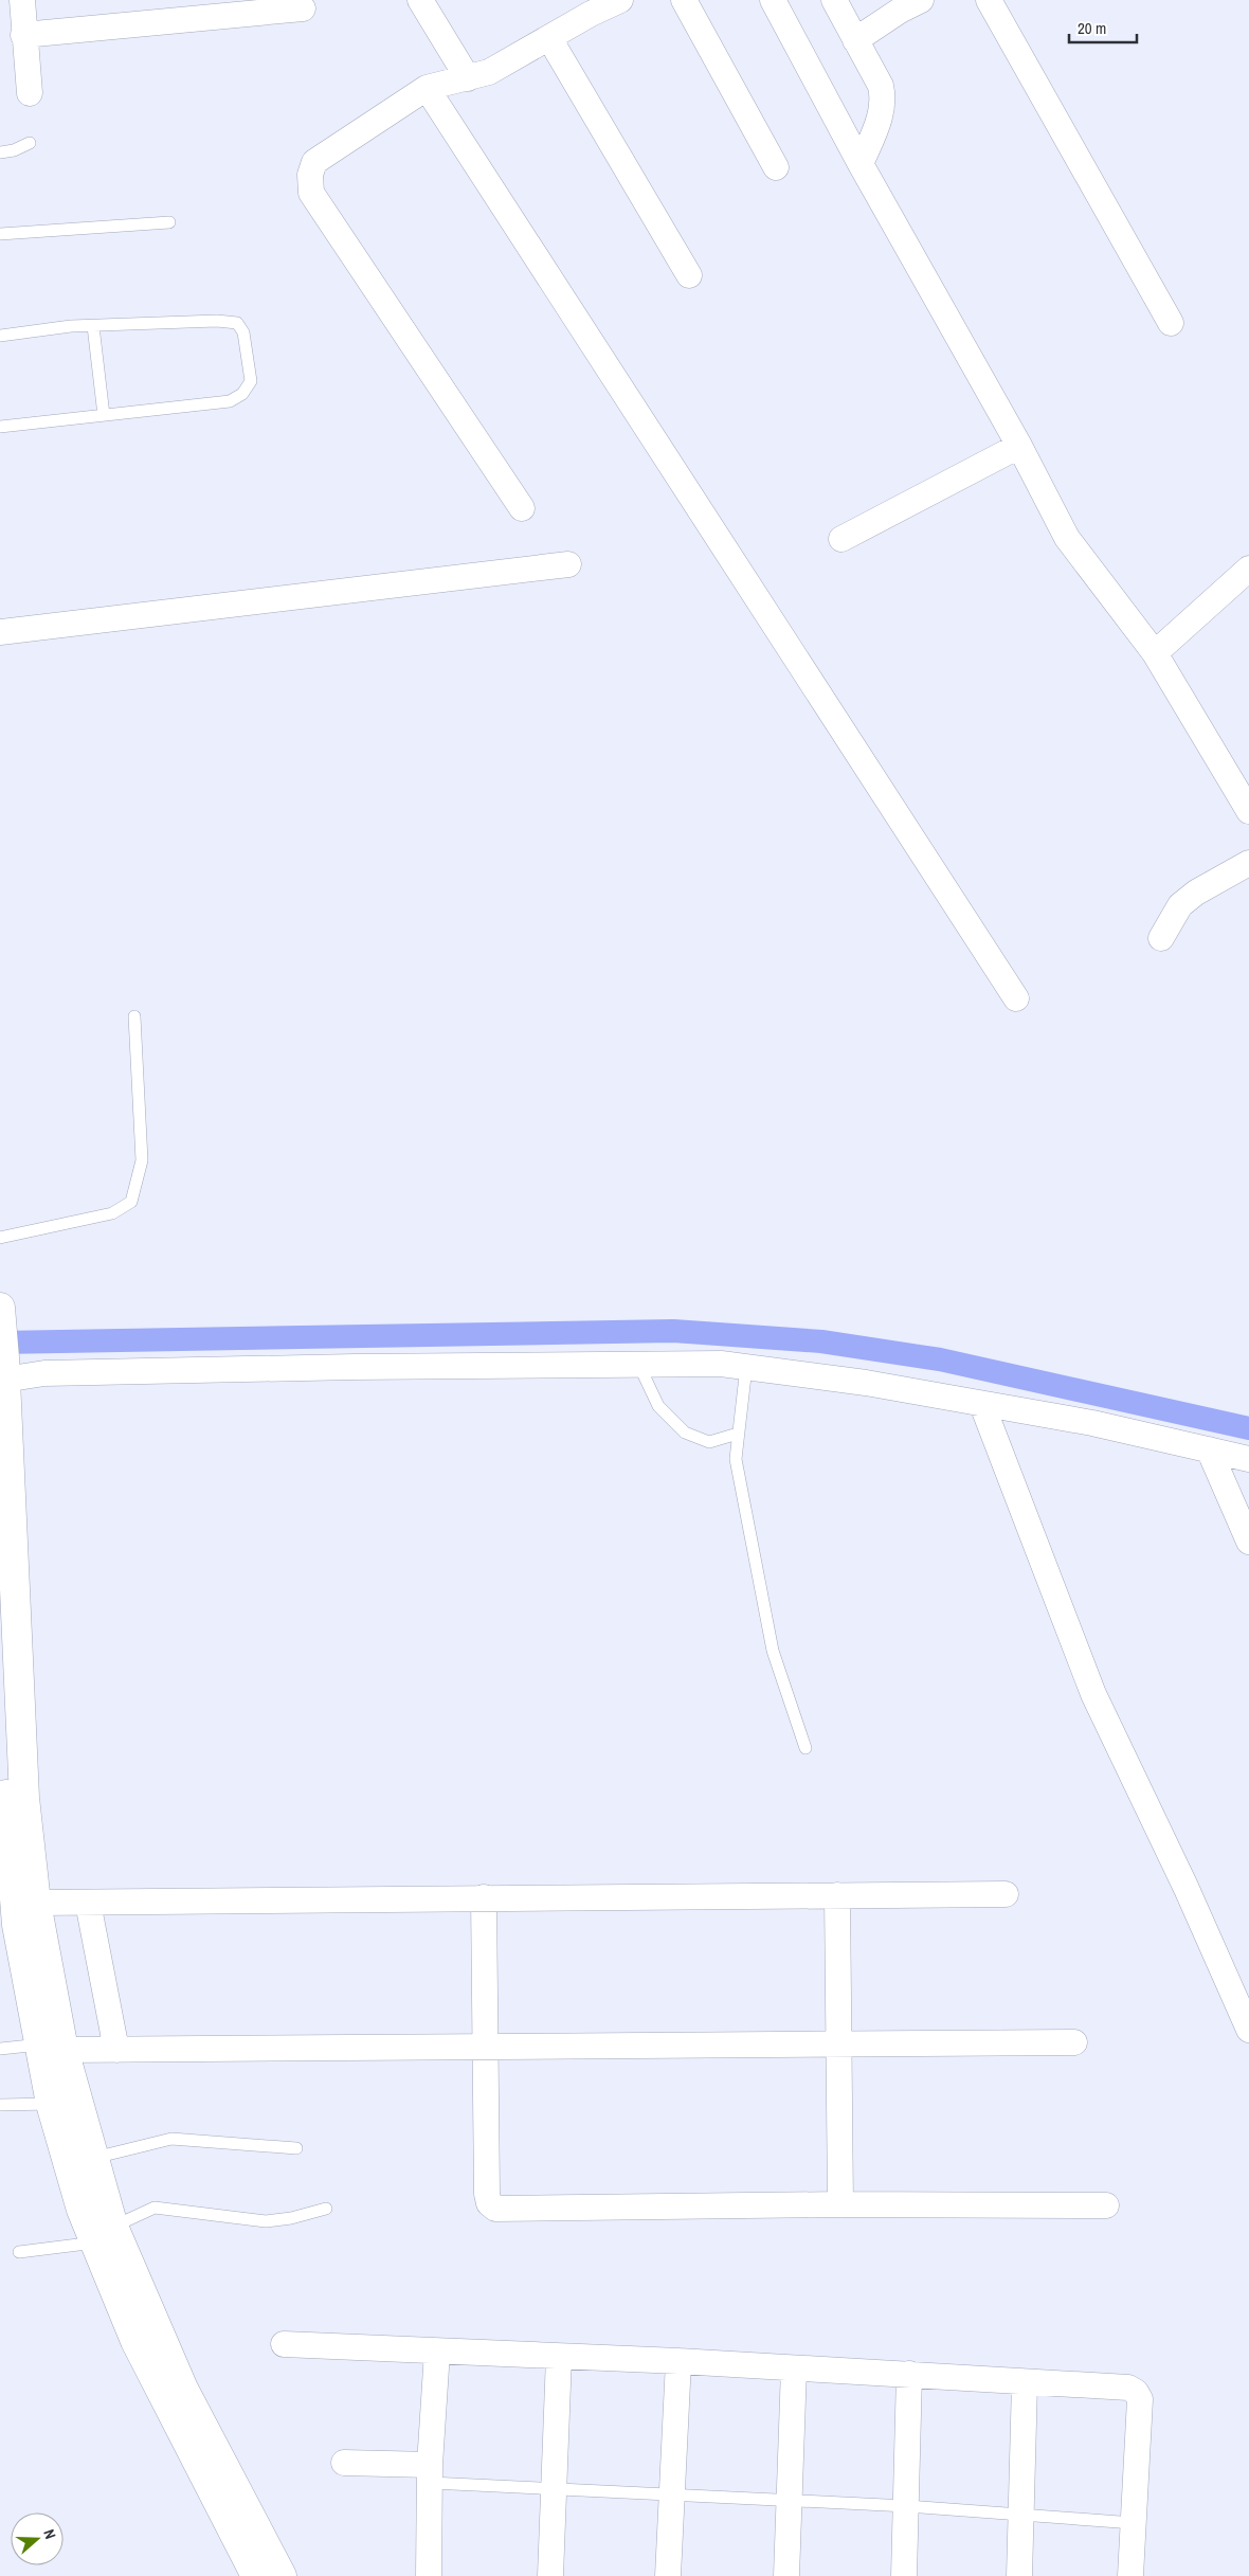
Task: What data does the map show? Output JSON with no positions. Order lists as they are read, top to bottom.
{
  "scale_bar": "20 m",
  "north": "right"
}
